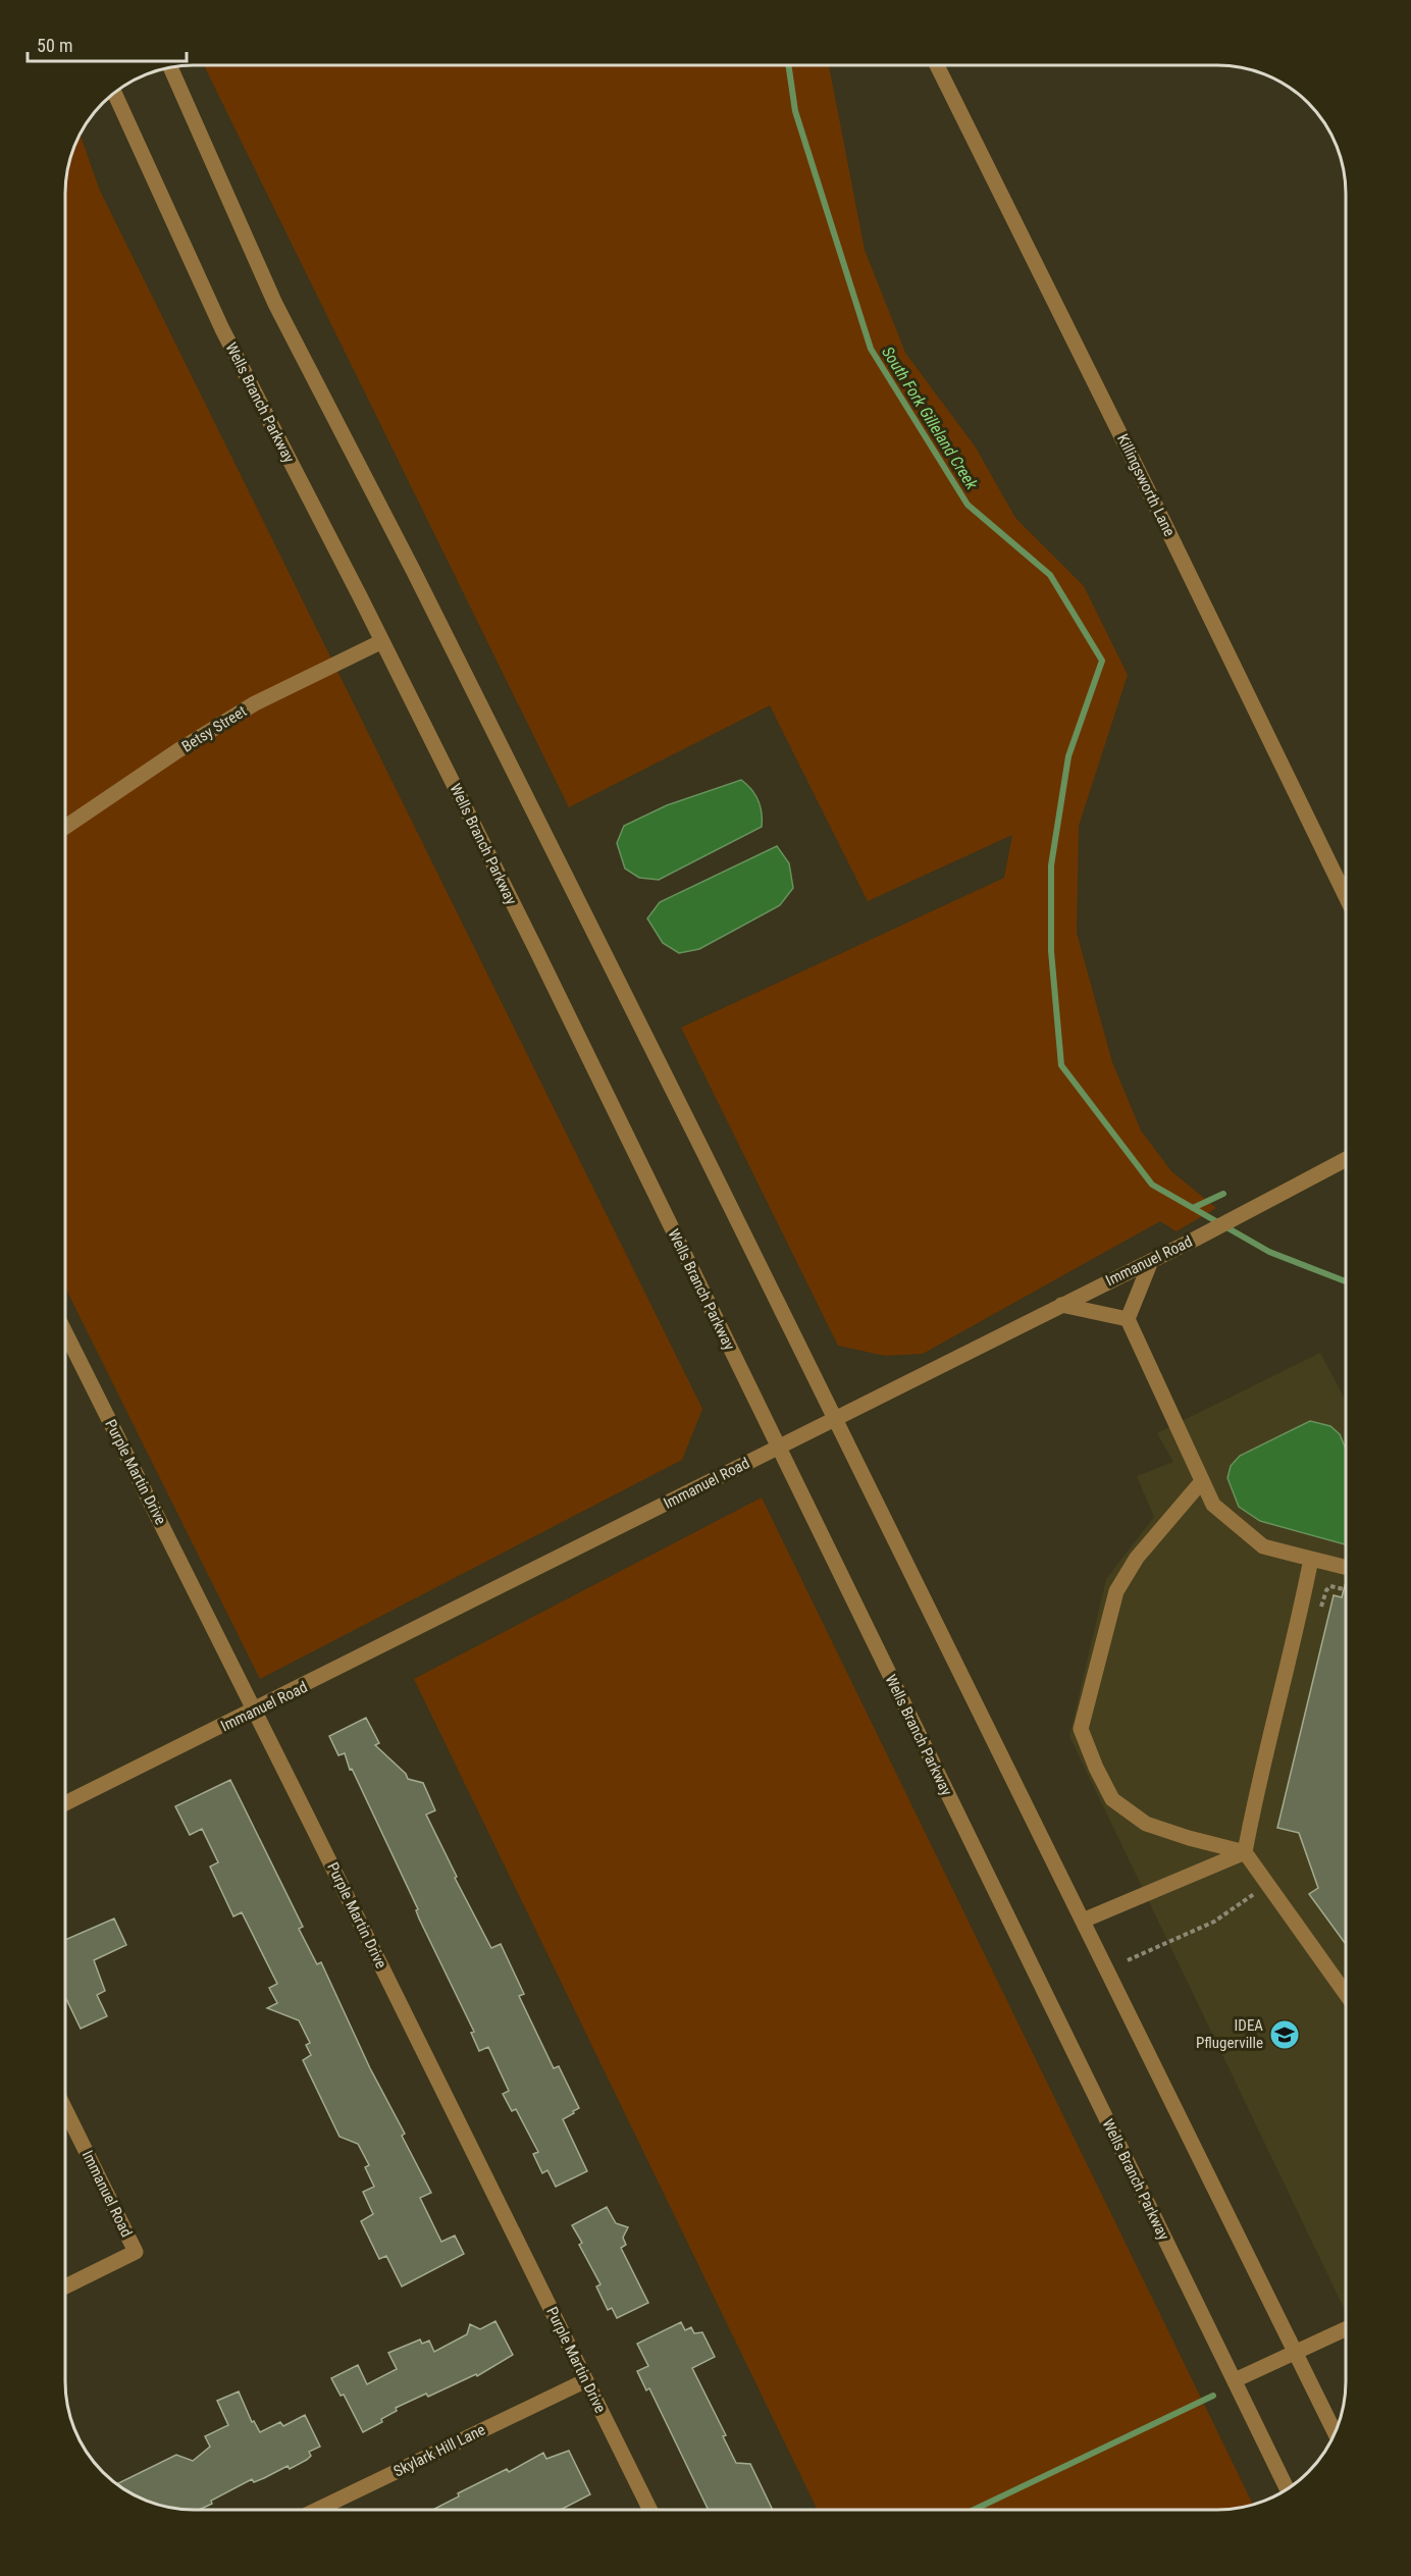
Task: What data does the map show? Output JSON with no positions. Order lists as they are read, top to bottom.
{
  "streets": {
    "street": [
      "Wells Branch Parkway",
      "Killingsworth Lane",
      "Betsy Street",
      "Immanuel Road",
      "Purple Martin Drive",
      "Skylark Hill Lane"
    ]
  },
  "crossings": [
    ["Wells Branch Parkway", "Betsy Street"],
    ["Wells Branch Parkway", "Immanuel Road"],
    ["Immanuel Road", "Purple Martin Drive"],
    ["Purple Martin Drive", "Skylark Hill Lane"]
  ],
  "water": ["South Fork Gilleland Creek"],
  "places": {
    "school or university": ["IDEA Pflugerville"]
  },
  "scale_bar": "50 m"
}
